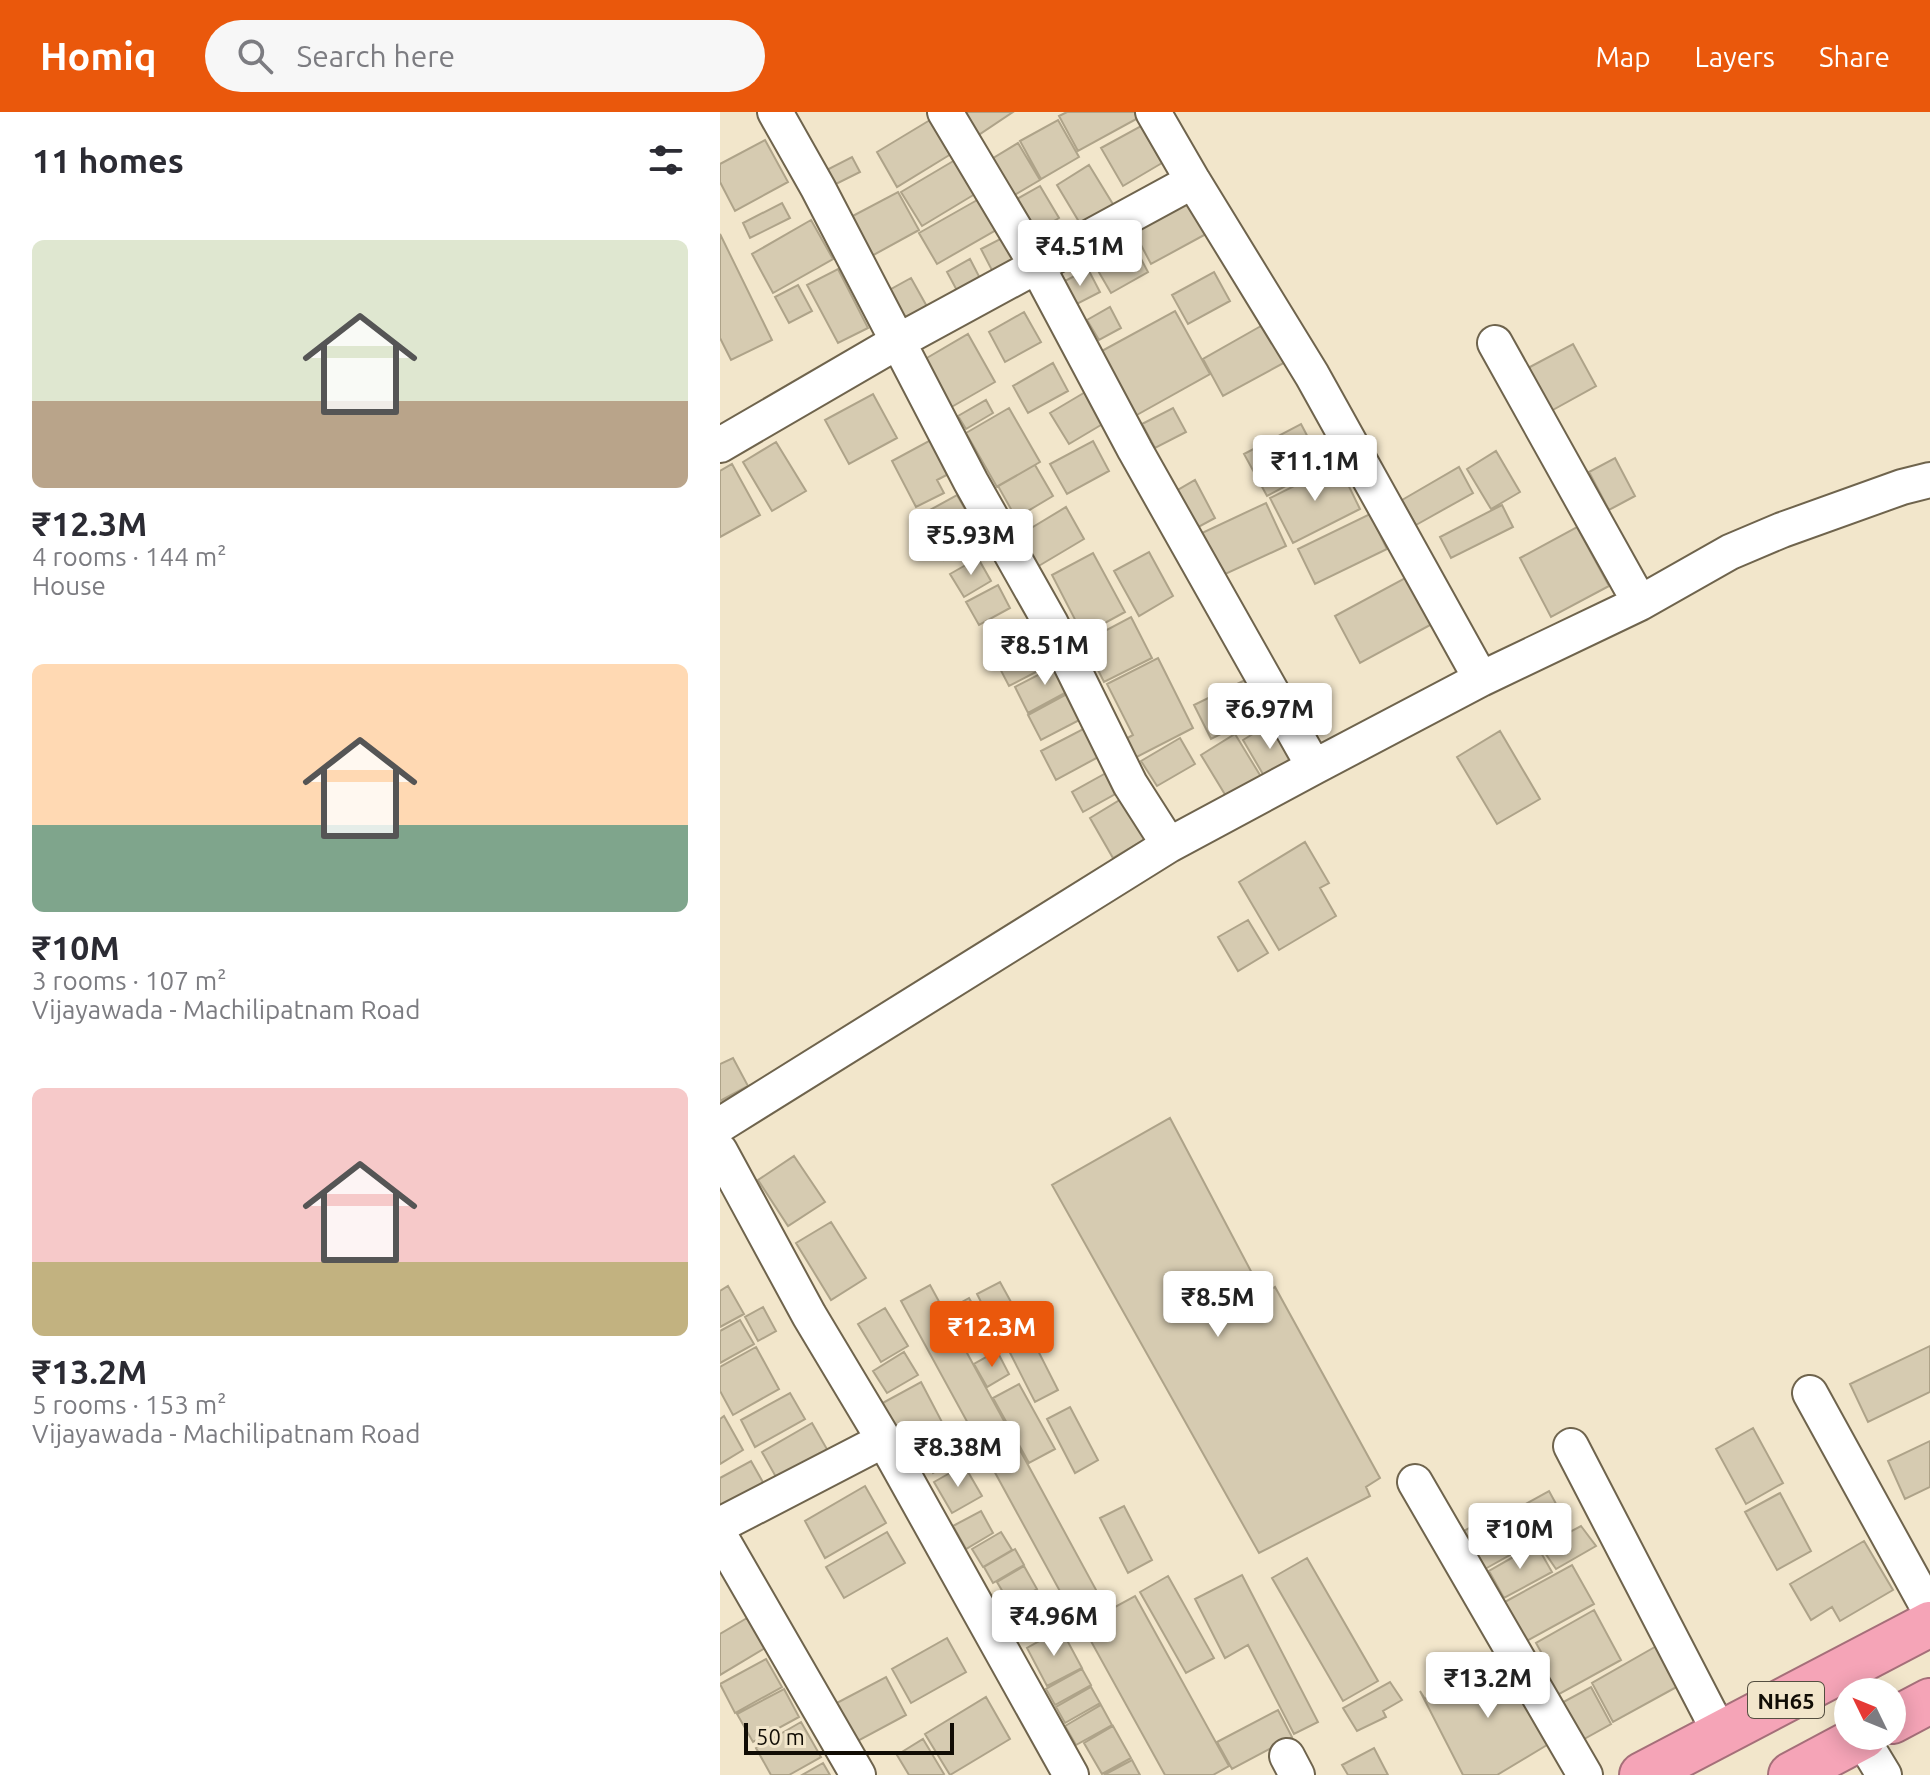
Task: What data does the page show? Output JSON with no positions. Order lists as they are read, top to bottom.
{
  "streets": {
    "highway": ["NH65"]
  },
  "scale_bar": "50 m",
  "north": "top left",
  "page": {
    "header": "Homiq",
    "search": "Search here",
    "nav": ["Map", "Layers", "Share"],
    "heading": "11 homes",
    "list": [
      {
        "name": "₹12.3M",
        "note": "4 rooms · 144 m² · House"
      },
      {
        "name": "₹10M",
        "note": "3 rooms · 107 m² · Vijayawada - Machilipatnam Road"
      },
      {
        "name": "₹13.2M",
        "note": "5 rooms · 153 m² · Vijayawada - Machilipatnam Road"
      }
    ],
    "price": [
      "₹4.51M",
      "₹11.1M",
      "₹5.93M",
      "₹8.51M",
      "₹6.97M",
      "₹8.5M",
      "₹12.3M",
      "₹8.38M",
      "₹10M",
      "₹4.96M",
      "₹13.2M"
    ],
    "scale": "50 m"
  }
}
